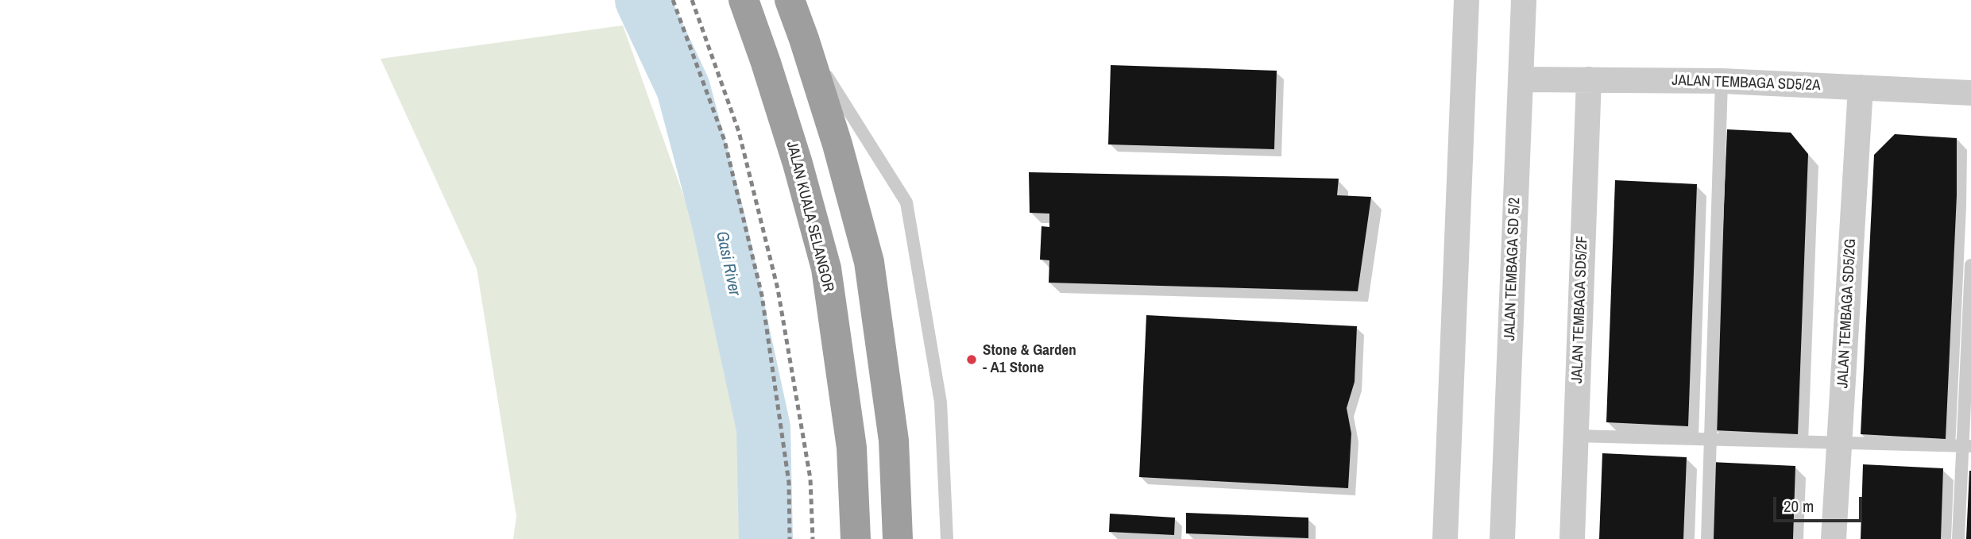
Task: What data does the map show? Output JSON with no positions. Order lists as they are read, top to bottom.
{
  "streets": {
    "highway": ["JALAN KUALA SELANGOR"],
    "street": [
      "JALAN TEMBAGA SD5/2A",
      "JALAN TEMBAGA SD 5/2",
      "JALAN TEMBAGA SD5/2F",
      "JALAN TEMBAGA SD5/2G"
    ]
  },
  "crossings": [
    ["JALAN TEMBAGA SD5/2A", "JALAN TEMBAGA SD 5/2"],
    ["JALAN TEMBAGA SD5/2A", "JALAN TEMBAGA SD5/2F"],
    ["JALAN TEMBAGA SD5/2A", "JALAN TEMBAGA SD5/2G"]
  ],
  "water": ["Gasi River"],
  "places": ["Stone & Garden - A1 Stone"],
  "scale_bar": "20 m"
}
